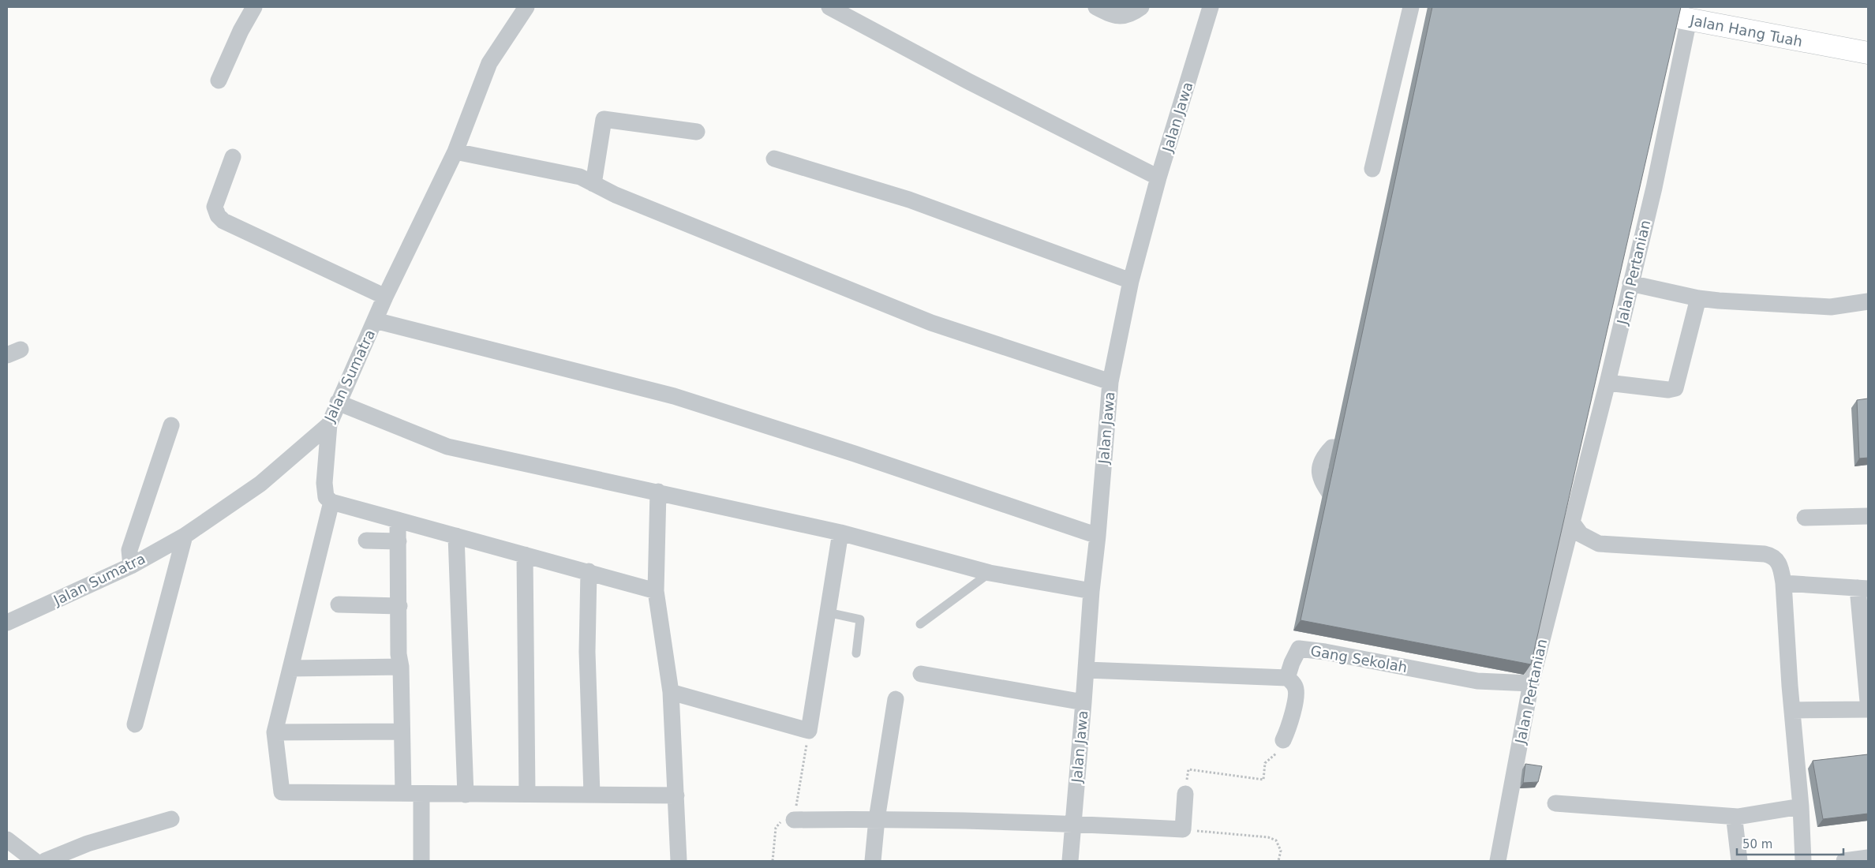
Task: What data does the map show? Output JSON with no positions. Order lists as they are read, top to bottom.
{
  "streets": {
    "main road": ["Jalan Hang Tuah"],
    "street": [
      "Jalan Jawa",
      "Jalan Pertanian",
      "Jalan Sumatra",
      "Gang Sekolah"
    ]
  },
  "crossings": [
    ["Jalan Hang Tuah", "Jalan Pertanian"],
    ["Jalan Pertanian", "Gang Sekolah"]
  ],
  "scale_bar": "50 m"
}
